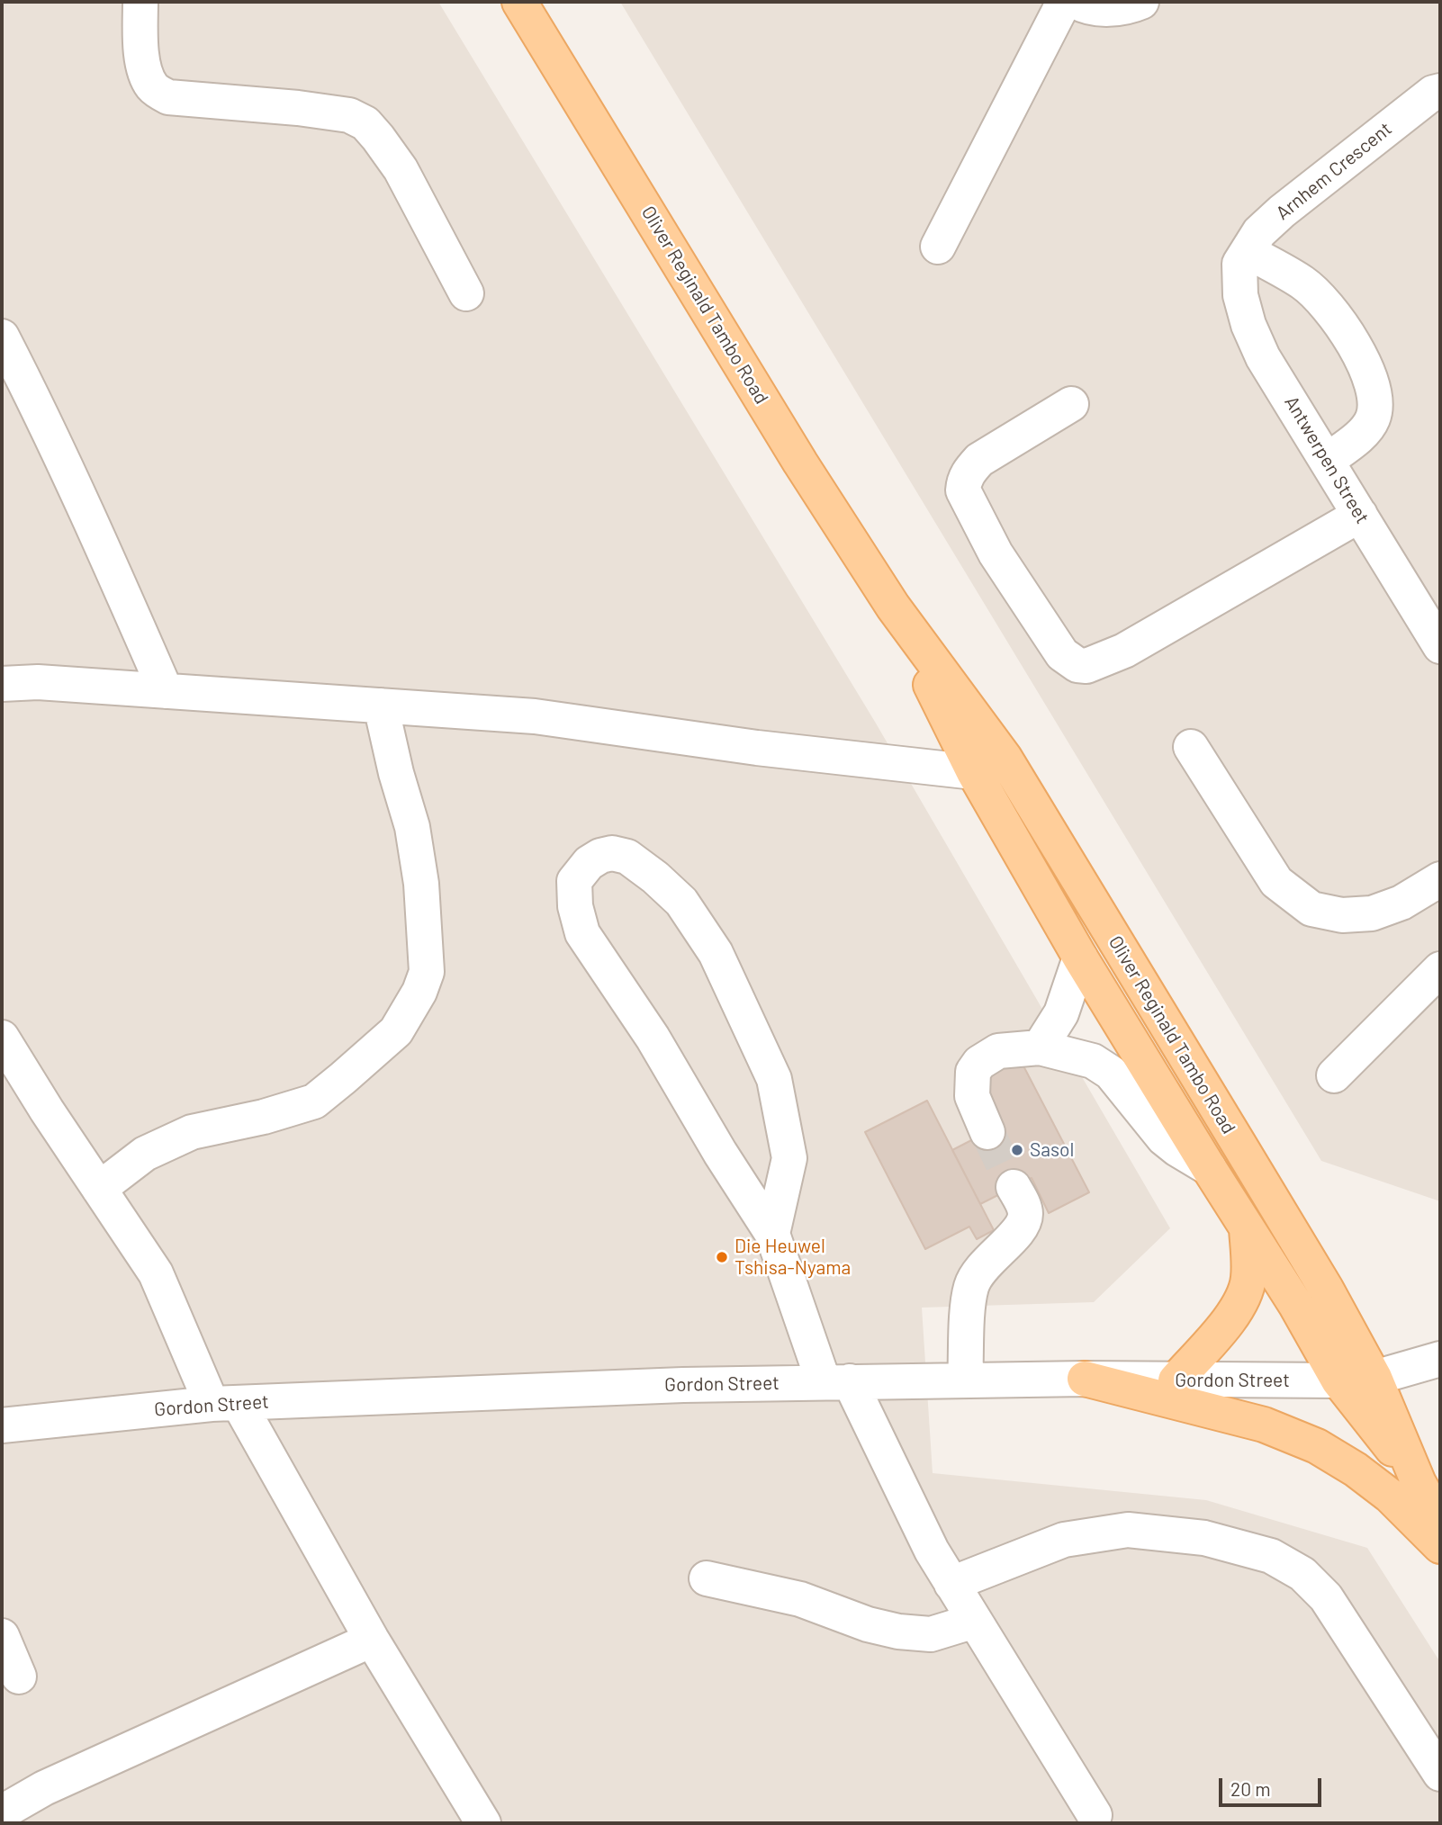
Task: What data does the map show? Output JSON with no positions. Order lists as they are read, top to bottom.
{
  "streets": {
    "main road": ["Oliver Reginald Tambo Road"],
    "street": ["Arnhem Crescent", "Antwerpen Street", "Gordon Street"]
  },
  "crossings": [
    ["Arnhem Crescent", "Antwerpen Street"],
    ["Oliver Reginald Tambo Road", "Gordon Street"]
  ],
  "places": ["Sasol", "Die Heuwel Tshisa-Nyama"],
  "scale_bar": "20 m"
}
